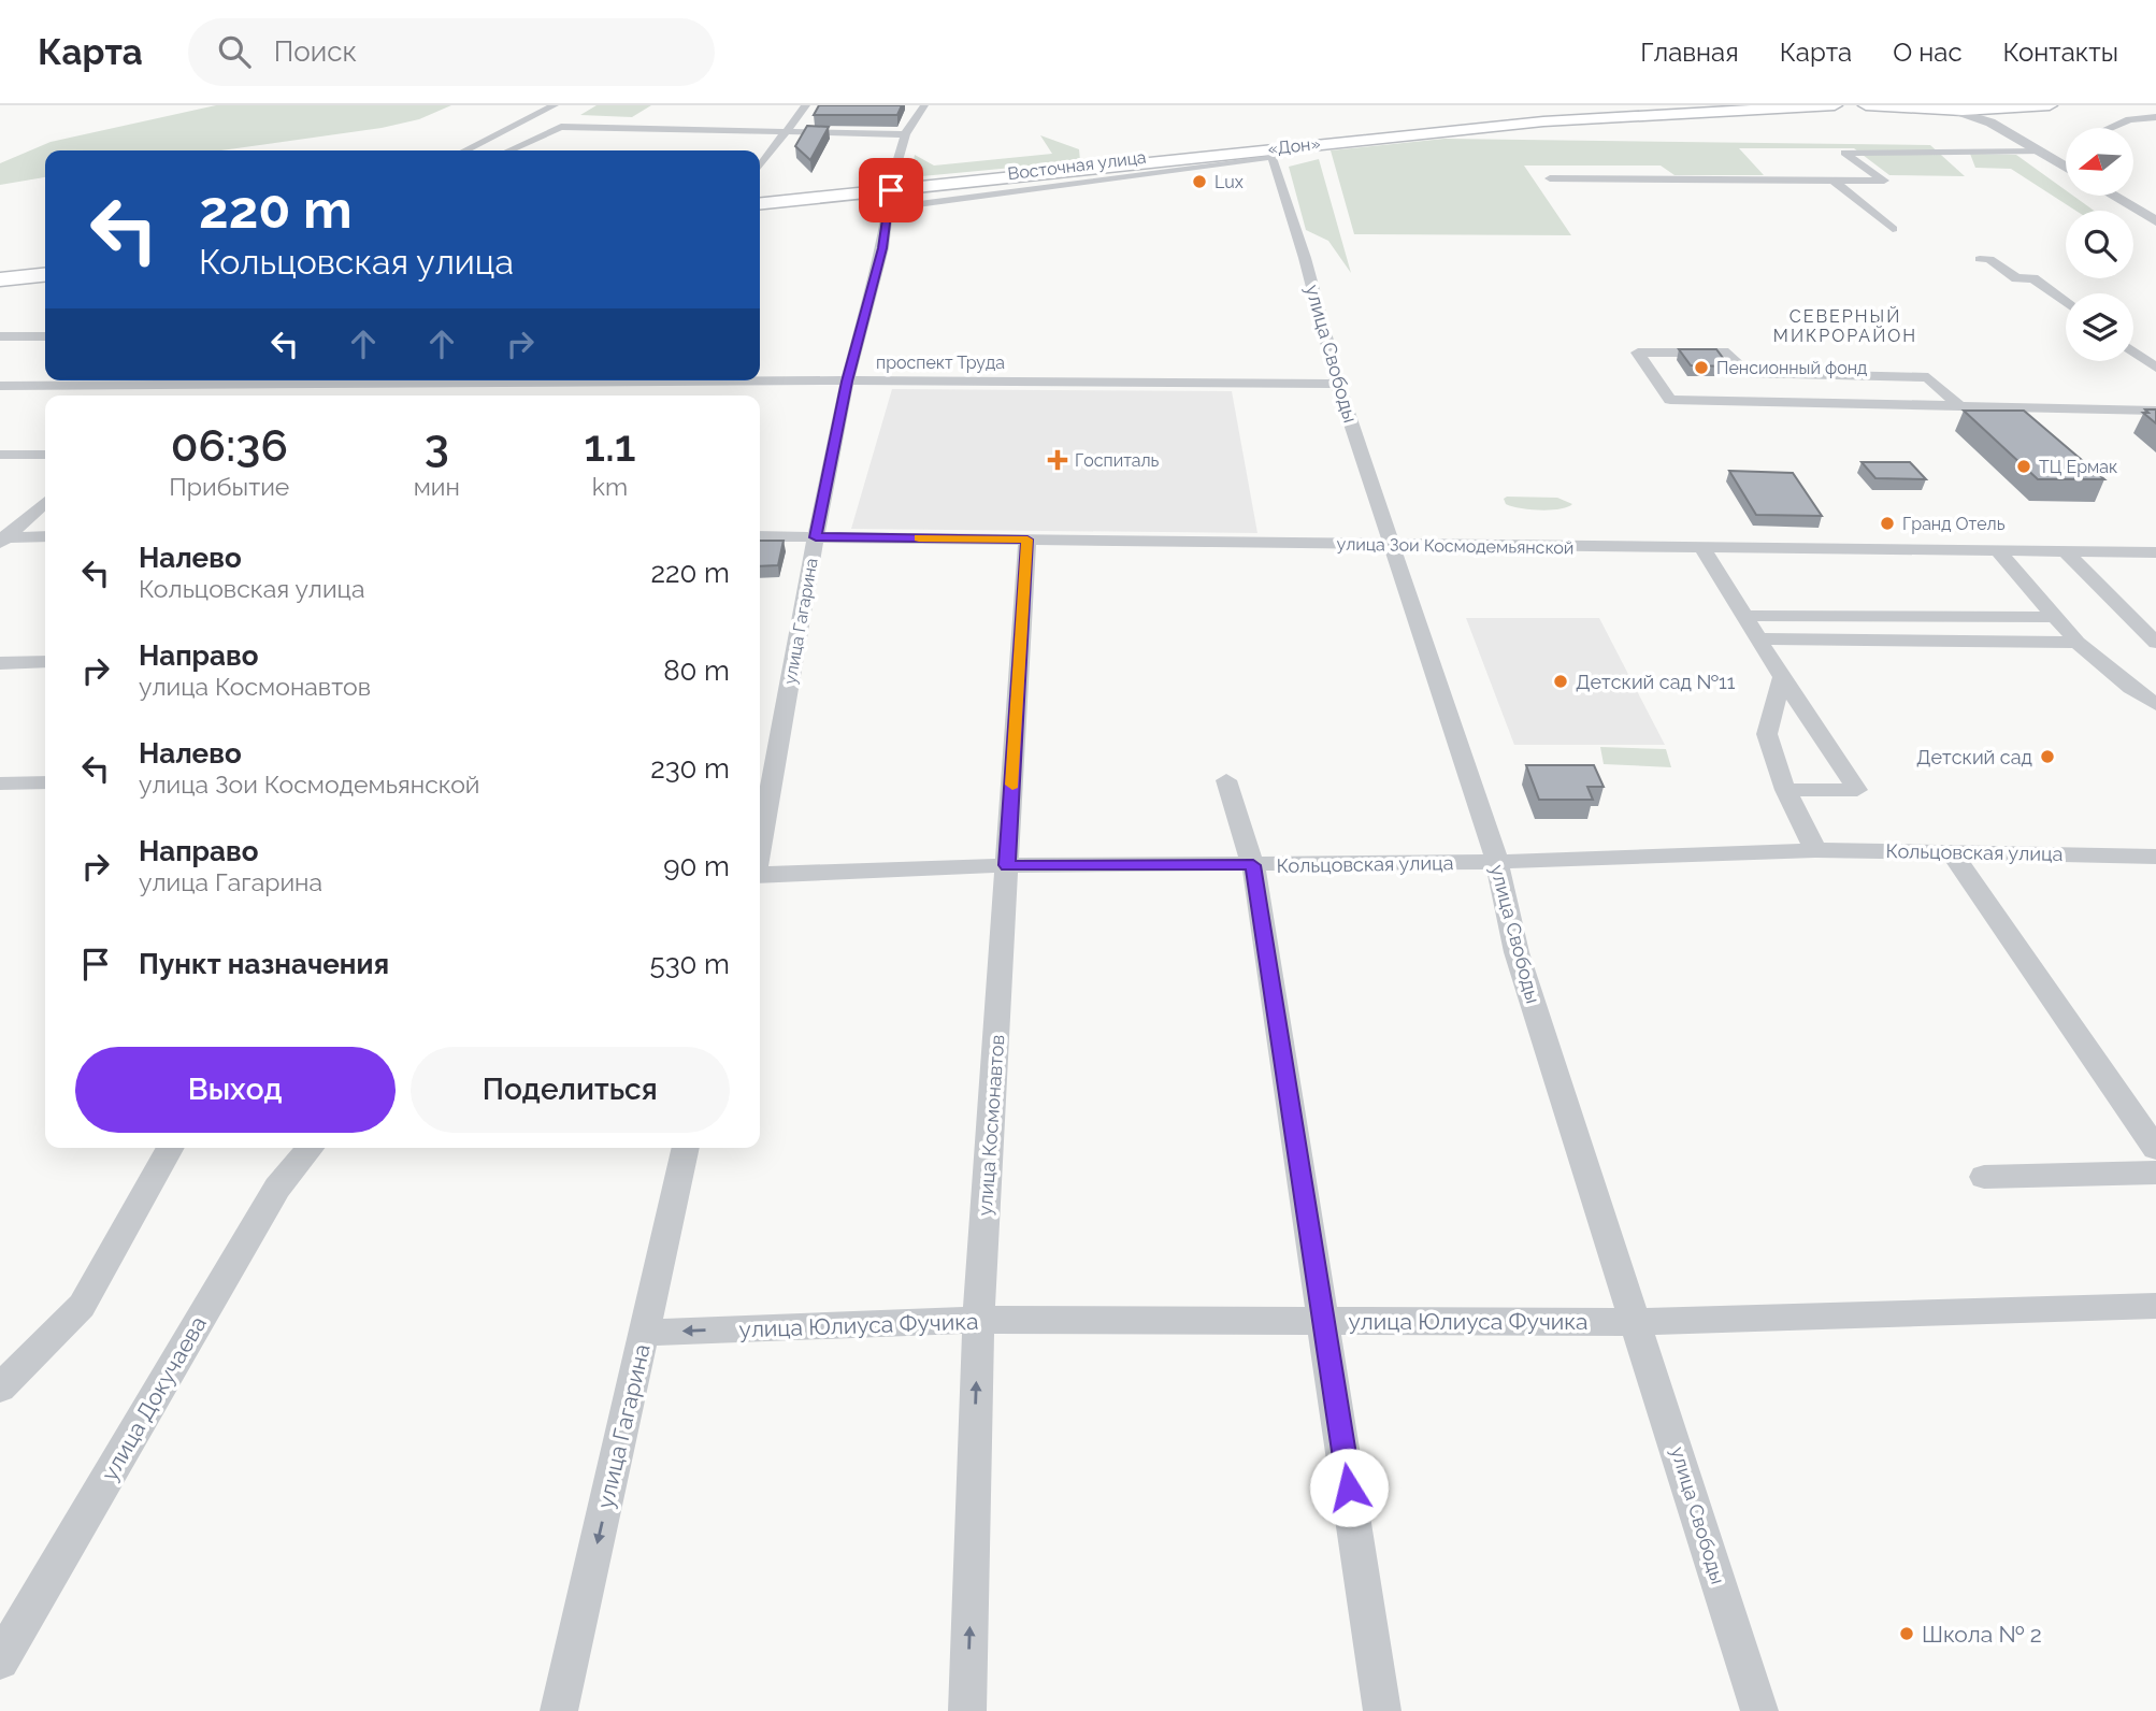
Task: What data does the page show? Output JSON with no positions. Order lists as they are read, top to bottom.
{
  "streets": {
    "main road": ["«Дон»"],
    "street": [
      "Восточная улица",
      "улица Свободы",
      "проспект Труда",
      "улица Зои Космодемьянской",
      "улица Гагарина",
      "Кольцовская улица",
      "улица Космонавтов",
      "улица Юлиуса Фучика",
      "улица Докучаева"
    ]
  },
  "crossings": [
    ["«Дон»", "Восточная улица"],
    ["«Дон»", "улица Гагарина"],
    ["Восточная улица", "улица Свободы"],
    ["Восточная улица", "улица Гагарина"],
    ["улица Свободы", "проспект Труда"],
    ["улица Свободы", "улица Зои Космодемьянской"],
    ["улица Свободы", "Кольцовская улица"],
    ["улица Свободы", "улица Юлиуса Фучика"],
    ["проспект Труда", "улица Гагарина"],
    ["улица Зои Космодемьянской", "улица Гагарина"],
    ["улица Зои Космодемьянской", "улица Космонавтов"],
    ["улица Гагарина", "улица Юлиуса Фучика"],
    ["Кольцовская улица", "улица Космонавтов"],
    ["улица Космонавтов", "улица Юлиуса Фучика"]
  ],
  "districts": ["СЕВЕРНЫЙ МИКРОРАЙОН"],
  "places": {
    "other": [
      "Lux",
      "Пенсионный фонд",
      "ТЦ Ермак",
      "Гранд Отель",
      "Детский сад №11",
      "Детский сад",
      "Школа № 2"
    ],
    "health": ["Госпиталь"]
  },
  "north": "left",
  "page": {
    "header": "Карта",
    "search": "Поиск",
    "nav": [
      "Главная",
      "Карта",
      "О нас",
      "Контакты"
    ],
    "turn": ["220 m", "Кольцовская улица"],
    "eta": [
      "06:36",
      "Прибытие",
      "3",
      "мин",
      "1.1",
      "km"
    ],
    "list": [
      {
        "name": "Налево",
        "note": "Кольцовская улица",
        "value": "220 m"
      },
      {
        "name": "Направо",
        "note": "улица Космонавтов",
        "value": "80 m"
      },
      {
        "name": "Налево",
        "note": "улица Зои Космодемьянской",
        "value": "230 m"
      },
      {
        "name": "Направо",
        "note": "улица Гагарина",
        "value": "90 m"
      },
      {
        "name": "Пункт назначения",
        "value": "530 m"
      }
    ],
    "buttons": ["Выход", "Поделиться"]
  }
}
